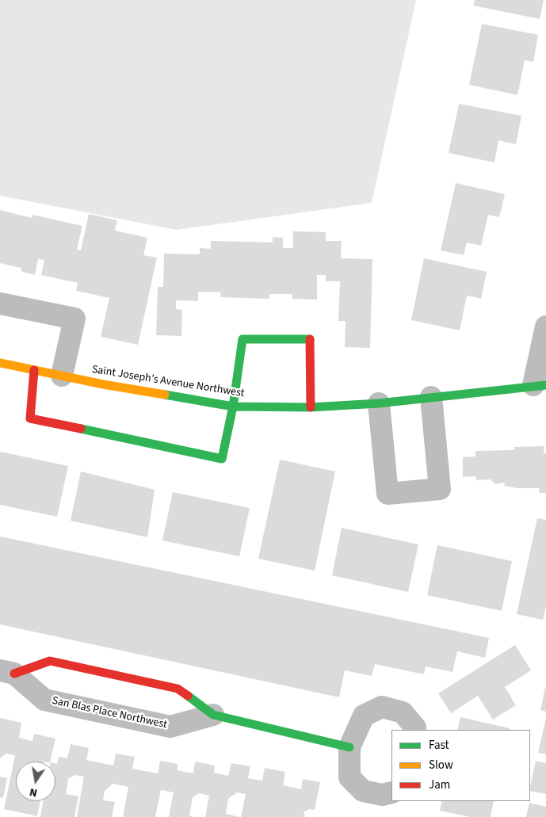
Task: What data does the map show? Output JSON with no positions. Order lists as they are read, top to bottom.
{
  "streets": {
    "street": ["Saint Joseph's Avenue Northwest", "San Blas Place Northwest"]
  },
  "legend": ["Fast", "Slow", "Jam"],
  "north": "bottom"
}
